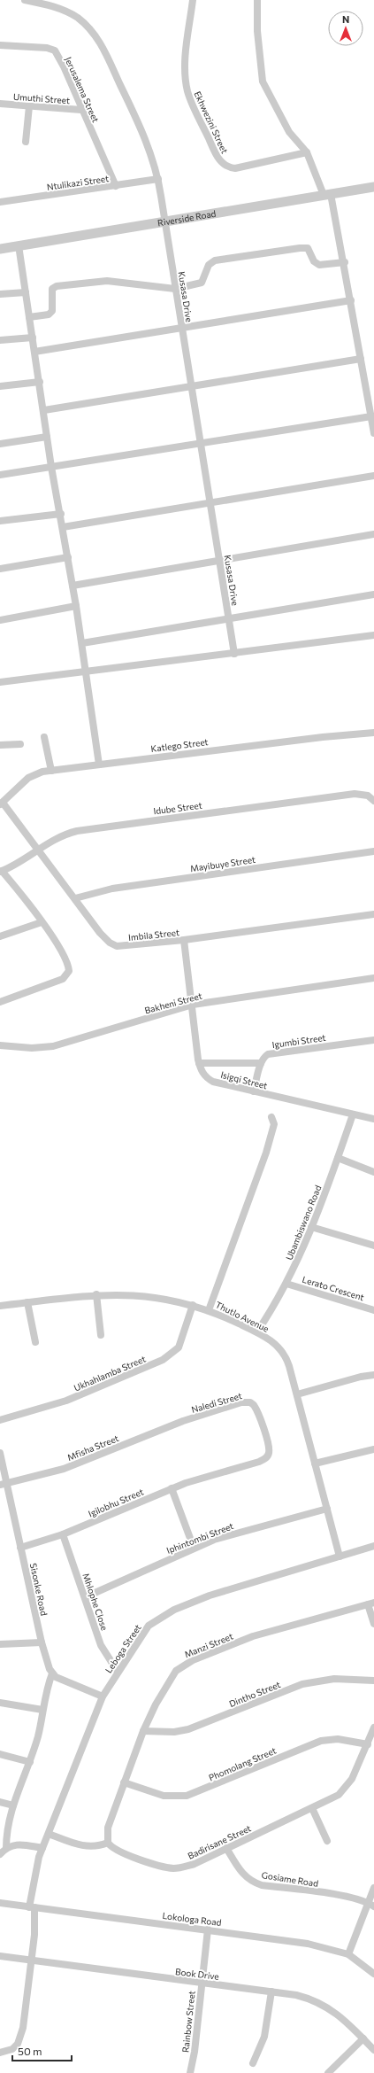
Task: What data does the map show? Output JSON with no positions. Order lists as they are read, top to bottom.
{
  "streets": {
    "street": [
      "Jerusalema Street",
      "Umuthi Street",
      "Ekhwezini Street",
      "Ntulikazi Street",
      "Riverside Road",
      "Kusasa Drive",
      "Katlego Street",
      "Idube Street",
      "Mayibuye Street",
      "Imbila Street",
      "Bakheni Street",
      "Igumbi Street",
      "Isigqi Street",
      "Ubambiswano Road",
      "Lerato Crescent",
      "Thutlo Avenue",
      "Ukhahlamba Street",
      "Naledi Street",
      "Mfisha Street",
      "Igilobhu Street",
      "Iphintombi Street",
      "Sisonke Road",
      "Mhlophe Close",
      "Manzi Street",
      "Leboga Street",
      "Dintho Street",
      "Phomolang Street",
      "Badirisane Street",
      "Gosiame Road",
      "Lokologa Road",
      "Book Drive",
      "Rainbow Street"
    ]
  },
  "crossings": [
    ["Jerusalema Street", "Umuthi Street"],
    ["Jerusalema Street", "Ntulikazi Street"],
    ["Ntulikazi Street", "Kusasa Drive"],
    ["Riverside Road", "Kusasa Drive"],
    ["Katlego Street", "Imbila Street"],
    ["Idube Street", "Imbila Street"],
    ["Mayibuye Street", "Imbila Street"],
    ["Imbila Street", "Isigqi Street"],
    ["Bakheni Street", "Isigqi Street"],
    ["Isigqi Street", "Ubambiswano Road"],
    ["Ubambiswano Road", "Lerato Crescent"],
    ["Ubambiswano Road", "Thutlo Avenue"],
    ["Thutlo Avenue", "Ukhahlamba Street"],
    ["Thutlo Avenue", "Iphintombi Street"],
    ["Thutlo Avenue", "Leboga Street"],
    ["Naledi Street", "Mfisha Street"],
    ["Naledi Street", "Igilobhu Street"],
    ["Mfisha Street", "Sisonke Road"],
    ["Igilobhu Street", "Sisonke Road"],
    ["Igilobhu Street", "Mhlophe Close"],
    ["Iphintombi Street", "Mhlophe Close"],
    ["Mhlophe Close", "Leboga Street"],
    ["Manzi Street", "Dintho Street"],
    ["Manzi Street", "Phomolang Street"],
    ["Manzi Street", "Badirisane Street"],
    ["Leboga Street", "Lokologa Road"],
    ["Leboga Street", "Book Drive"],
    ["Phomolang Street", "Badirisane Street"],
    ["Badirisane Street", "Gosiame Road"],
    ["Lokologa Road", "Rainbow Street"],
    ["Book Drive", "Rainbow Street"]
  ],
  "scale_bar": "50 m",
  "north": "top"
}
